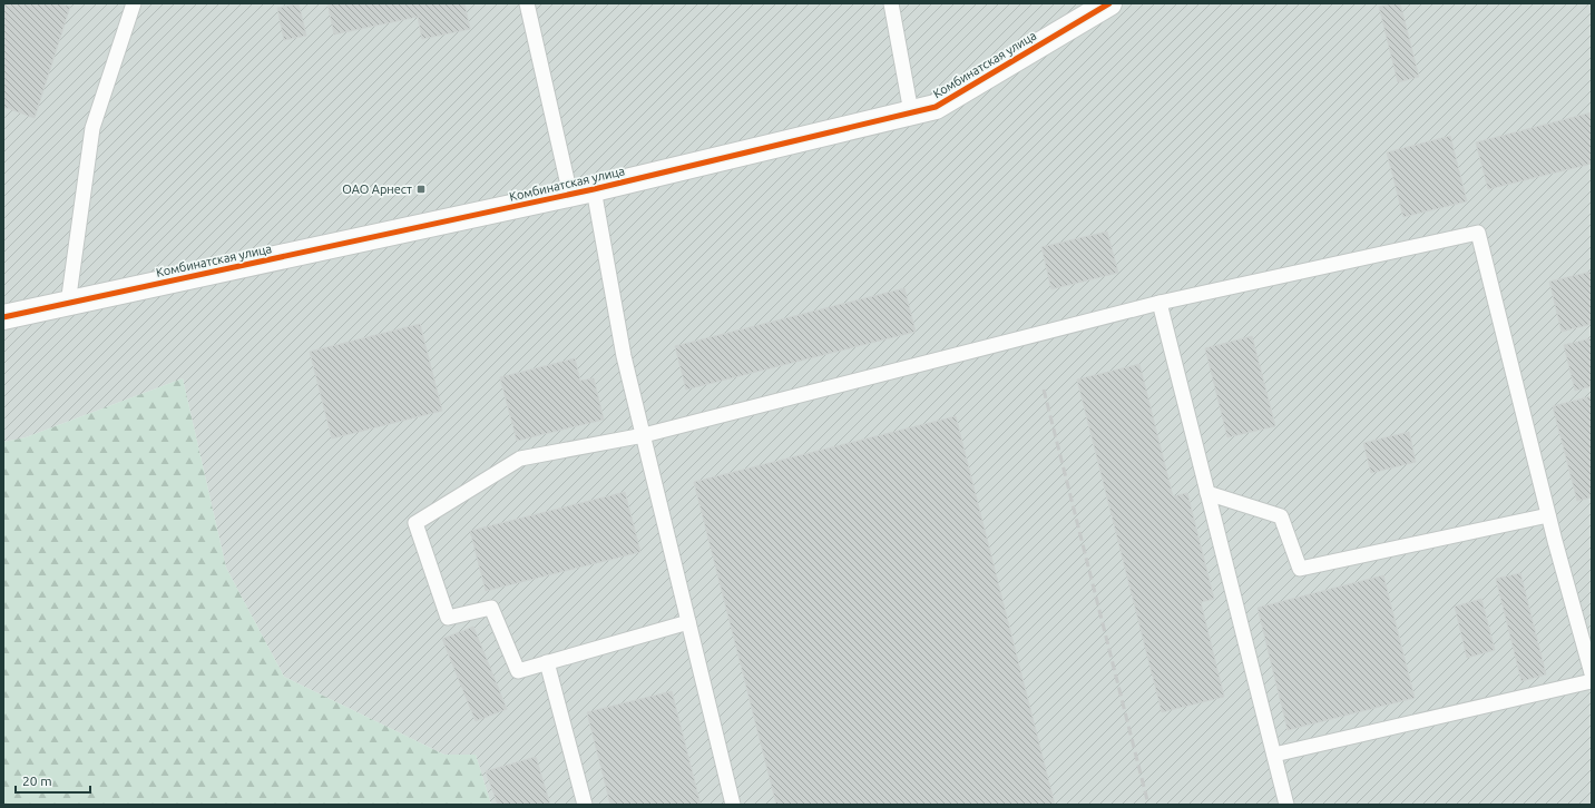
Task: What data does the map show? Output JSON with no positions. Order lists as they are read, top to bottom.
{
  "streets": {
    "street": ["Комбинатская улица"]
  },
  "places": {
    "transit": ["ОАО Арнест"]
  },
  "scale_bar": "20 m"
}
